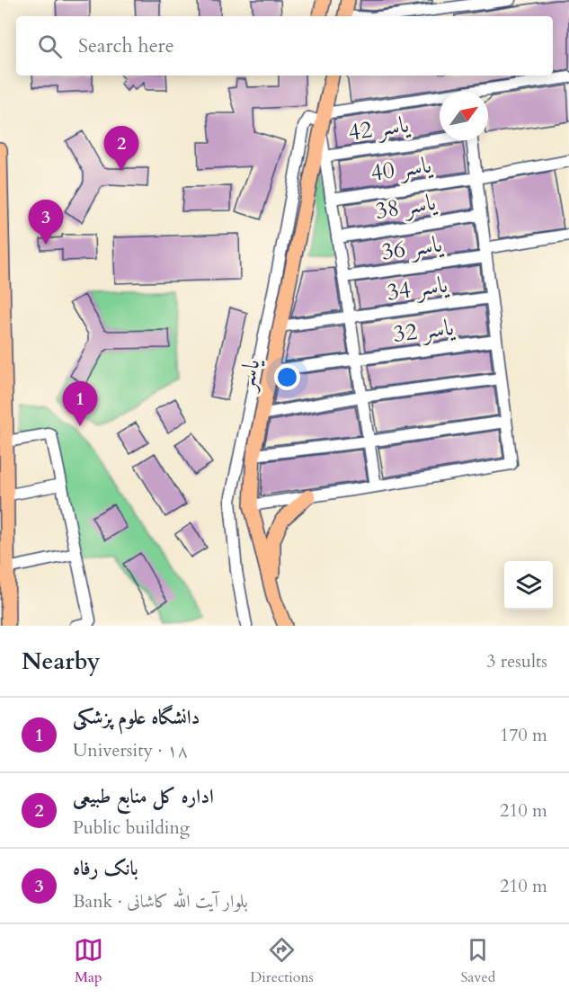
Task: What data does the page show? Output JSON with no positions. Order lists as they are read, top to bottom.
{
  "streets": {
    "main road": ["یاسر"],
    "street": [
      "یاسر 42",
      "یاسر 40",
      "یاسر 38",
      "یاسر 36",
      "یاسر 34",
      "یاسر 32"
    ]
  },
  "crossings": [
    ["یاسر 42", "یاسر"],
    ["یاسر 40", "یاسر"],
    ["یاسر 38", "یاسر"],
    ["یاسر 36", "یاسر"],
    ["یاسر 34", "یاسر"],
    ["یاسر 32", "یاسر"]
  ],
  "north": "top right",
  "page": {
    "search": "Search here",
    "pins": ["2", "3", "1"],
    "heading": ["Nearby", "3 results"],
    "list": [
      {
        "mark": "1",
        "name": "دانشگاه علوم پزشکی",
        "note": "University · ۱۸",
        "value": "170 m"
      },
      {
        "mark": "2",
        "name": "اداره کل منابع طبیعی",
        "note": "Public building",
        "value": "210 m"
      },
      {
        "mark": "3",
        "name": "بانک رفاه",
        "note": "Bank · بلوار آیت الله کاشانی",
        "value": "210 m"
      }
    ],
    "nav": ["Map", "Directions", "Saved"]
  }
}
